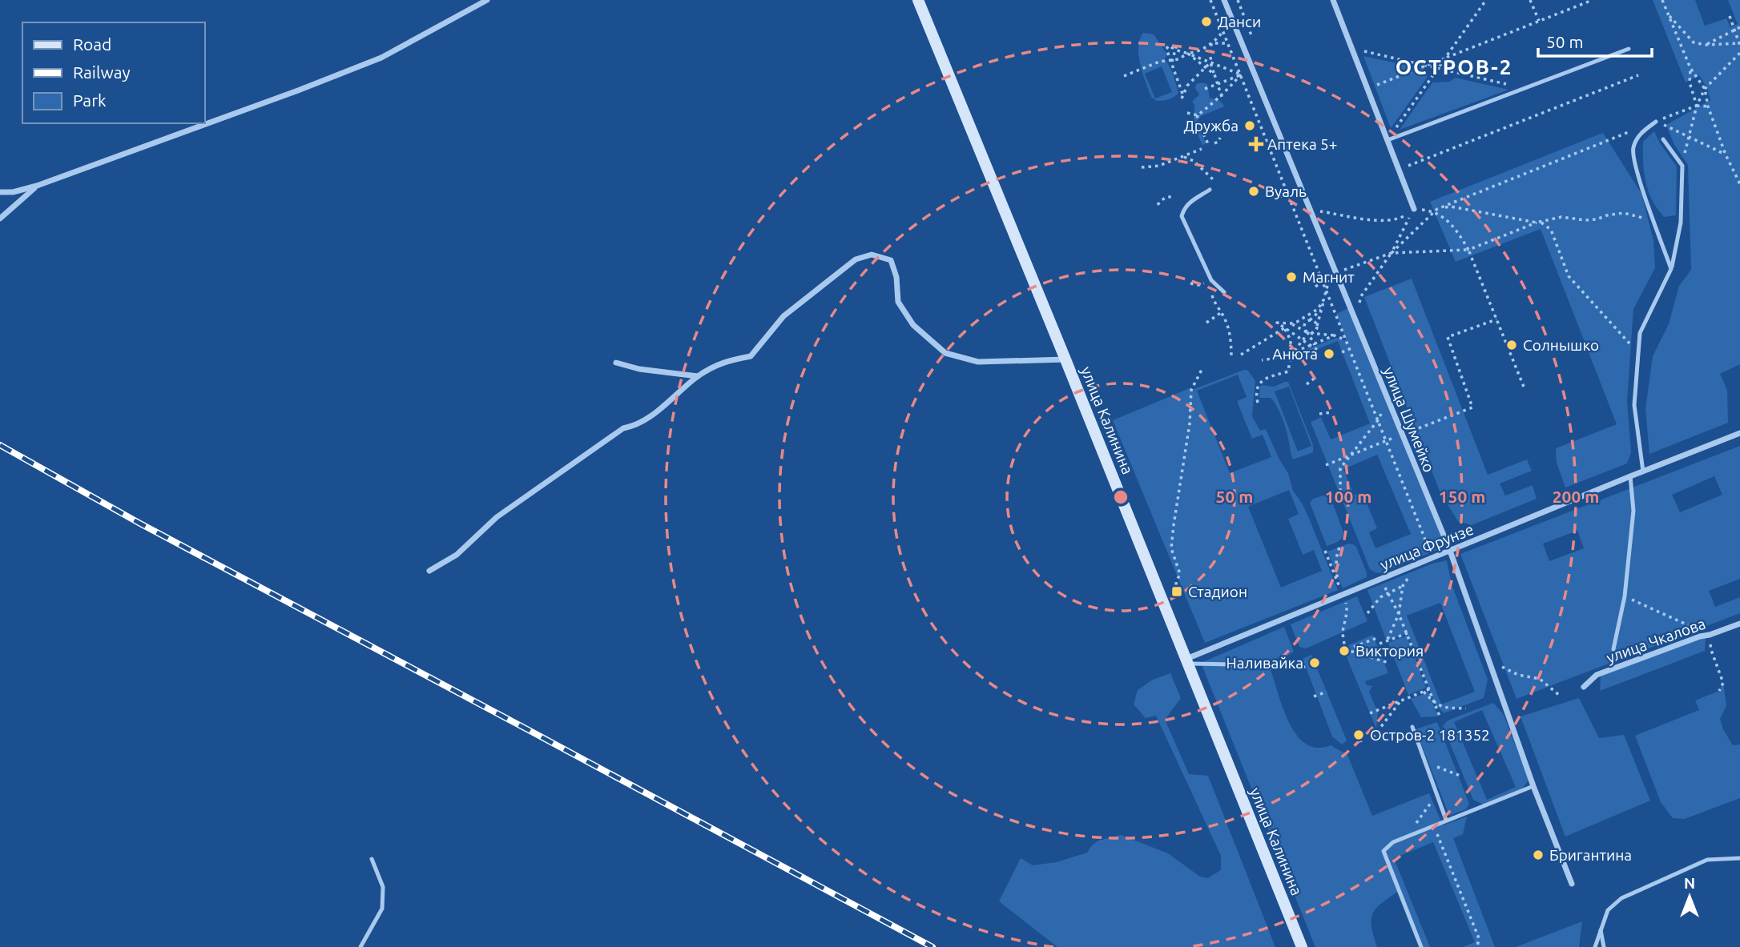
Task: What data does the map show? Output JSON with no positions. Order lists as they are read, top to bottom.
{
  "streets": {
    "main road": ["улица Калинина"],
    "street": ["улица Шумейко", "улица Фрунзе", "улица Чкалова"]
  },
  "crossings": [
    ["улица Шумейко", "улица Фрунзе"],
    ["улица Калинина", "улица Фрунзе"]
  ],
  "districts": ["ОСТРОВ-2"],
  "places": {
    "other": [
      "Данси",
      "Дружба",
      "Вуаль",
      "Магнит",
      "Солнышко",
      "Анюта",
      "Виктория",
      "Наливайка",
      "Остров-2 181352",
      "Бригантина"
    ],
    "health": ["Аптека 5+"],
    "transit": ["Стадион"]
  },
  "legend": ["Road", "Railway", "Park"],
  "scale_bar": "50 m",
  "north": "top",
  "rings": [
    "50 m",
    "100 m",
    "150 m",
    "200 m"
  ]
}
